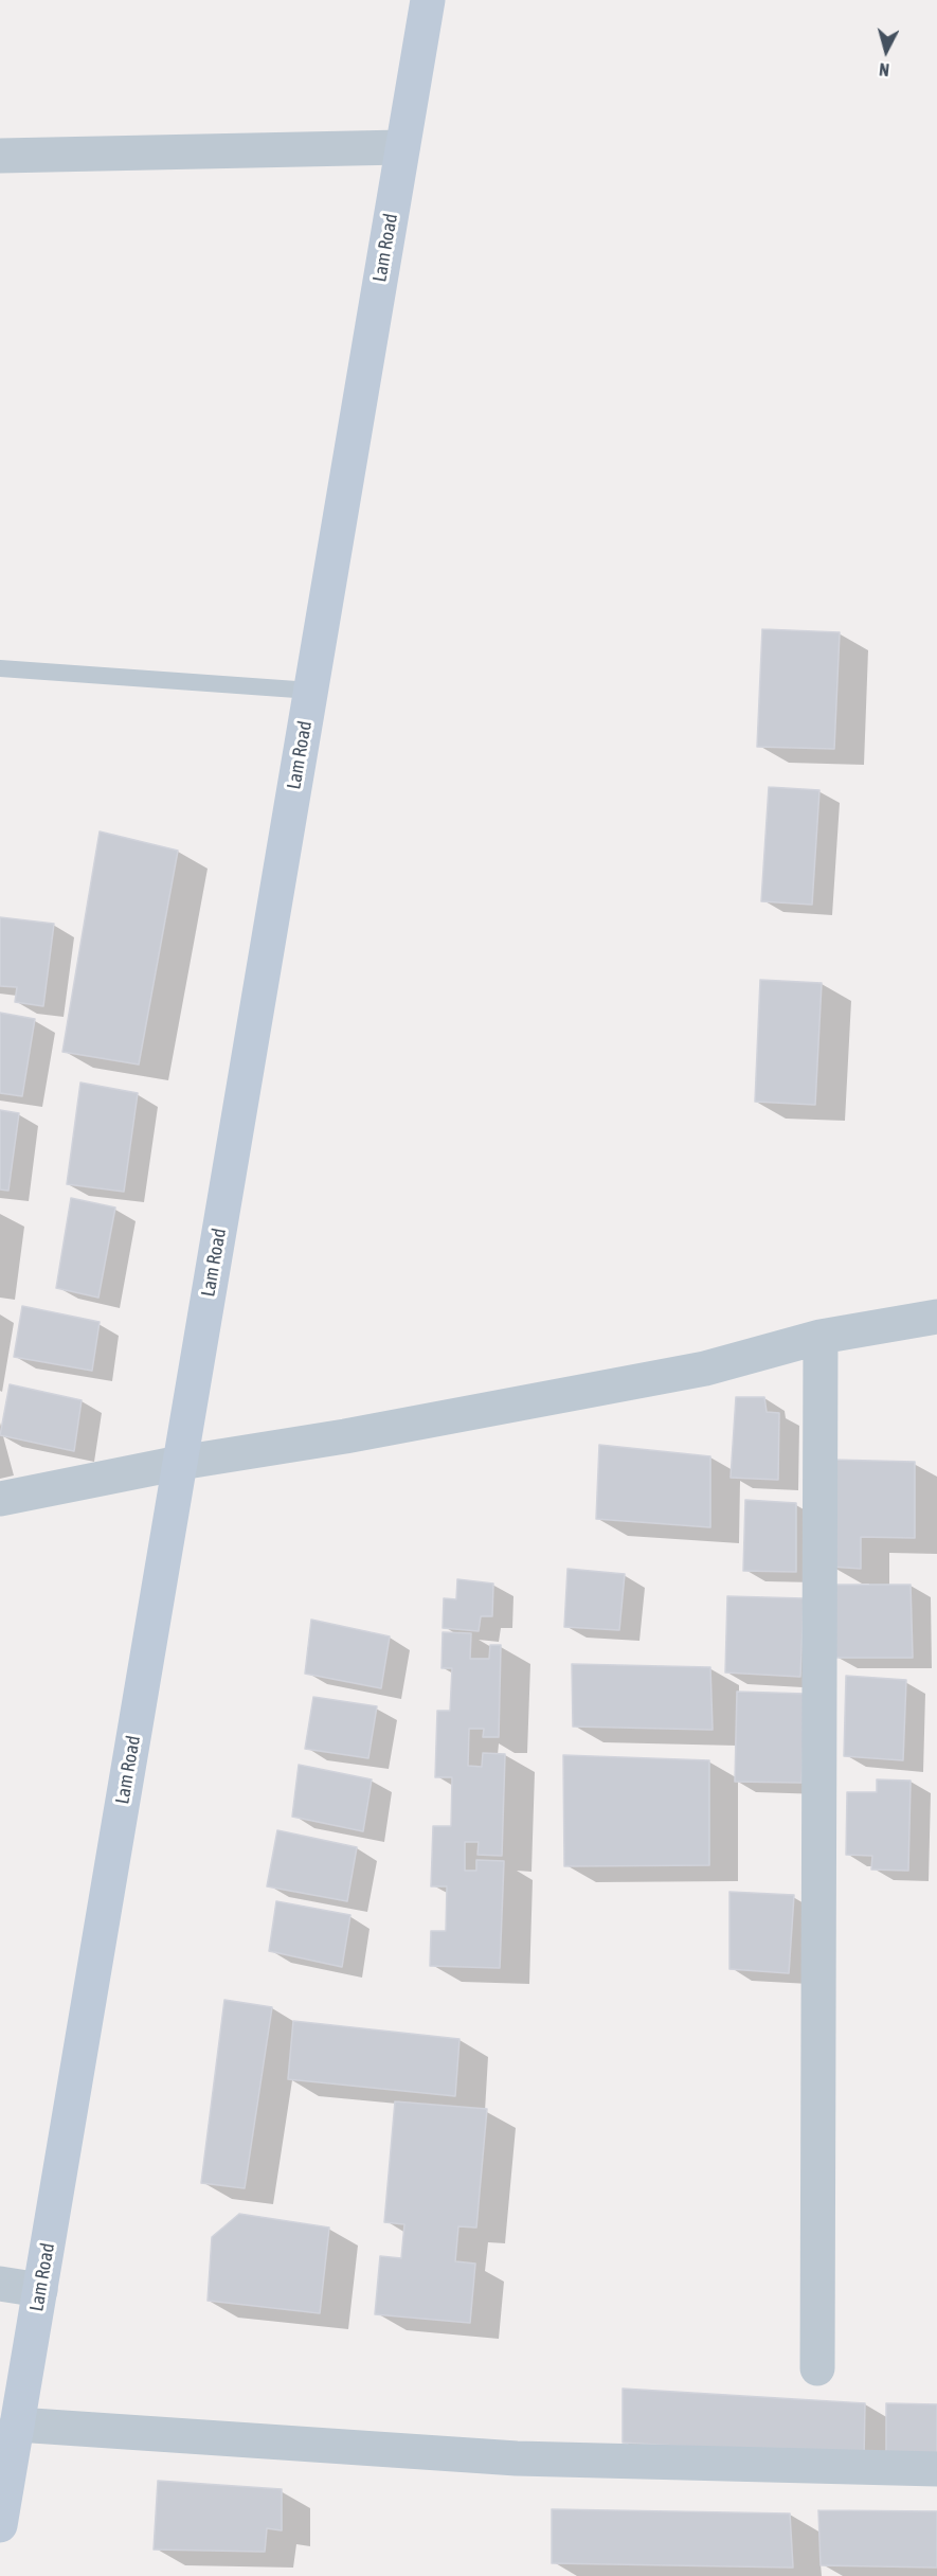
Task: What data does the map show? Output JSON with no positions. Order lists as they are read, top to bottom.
{
  "streets": {
    "main road": ["Lam Road"]
  },
  "north": "bottom"
}
